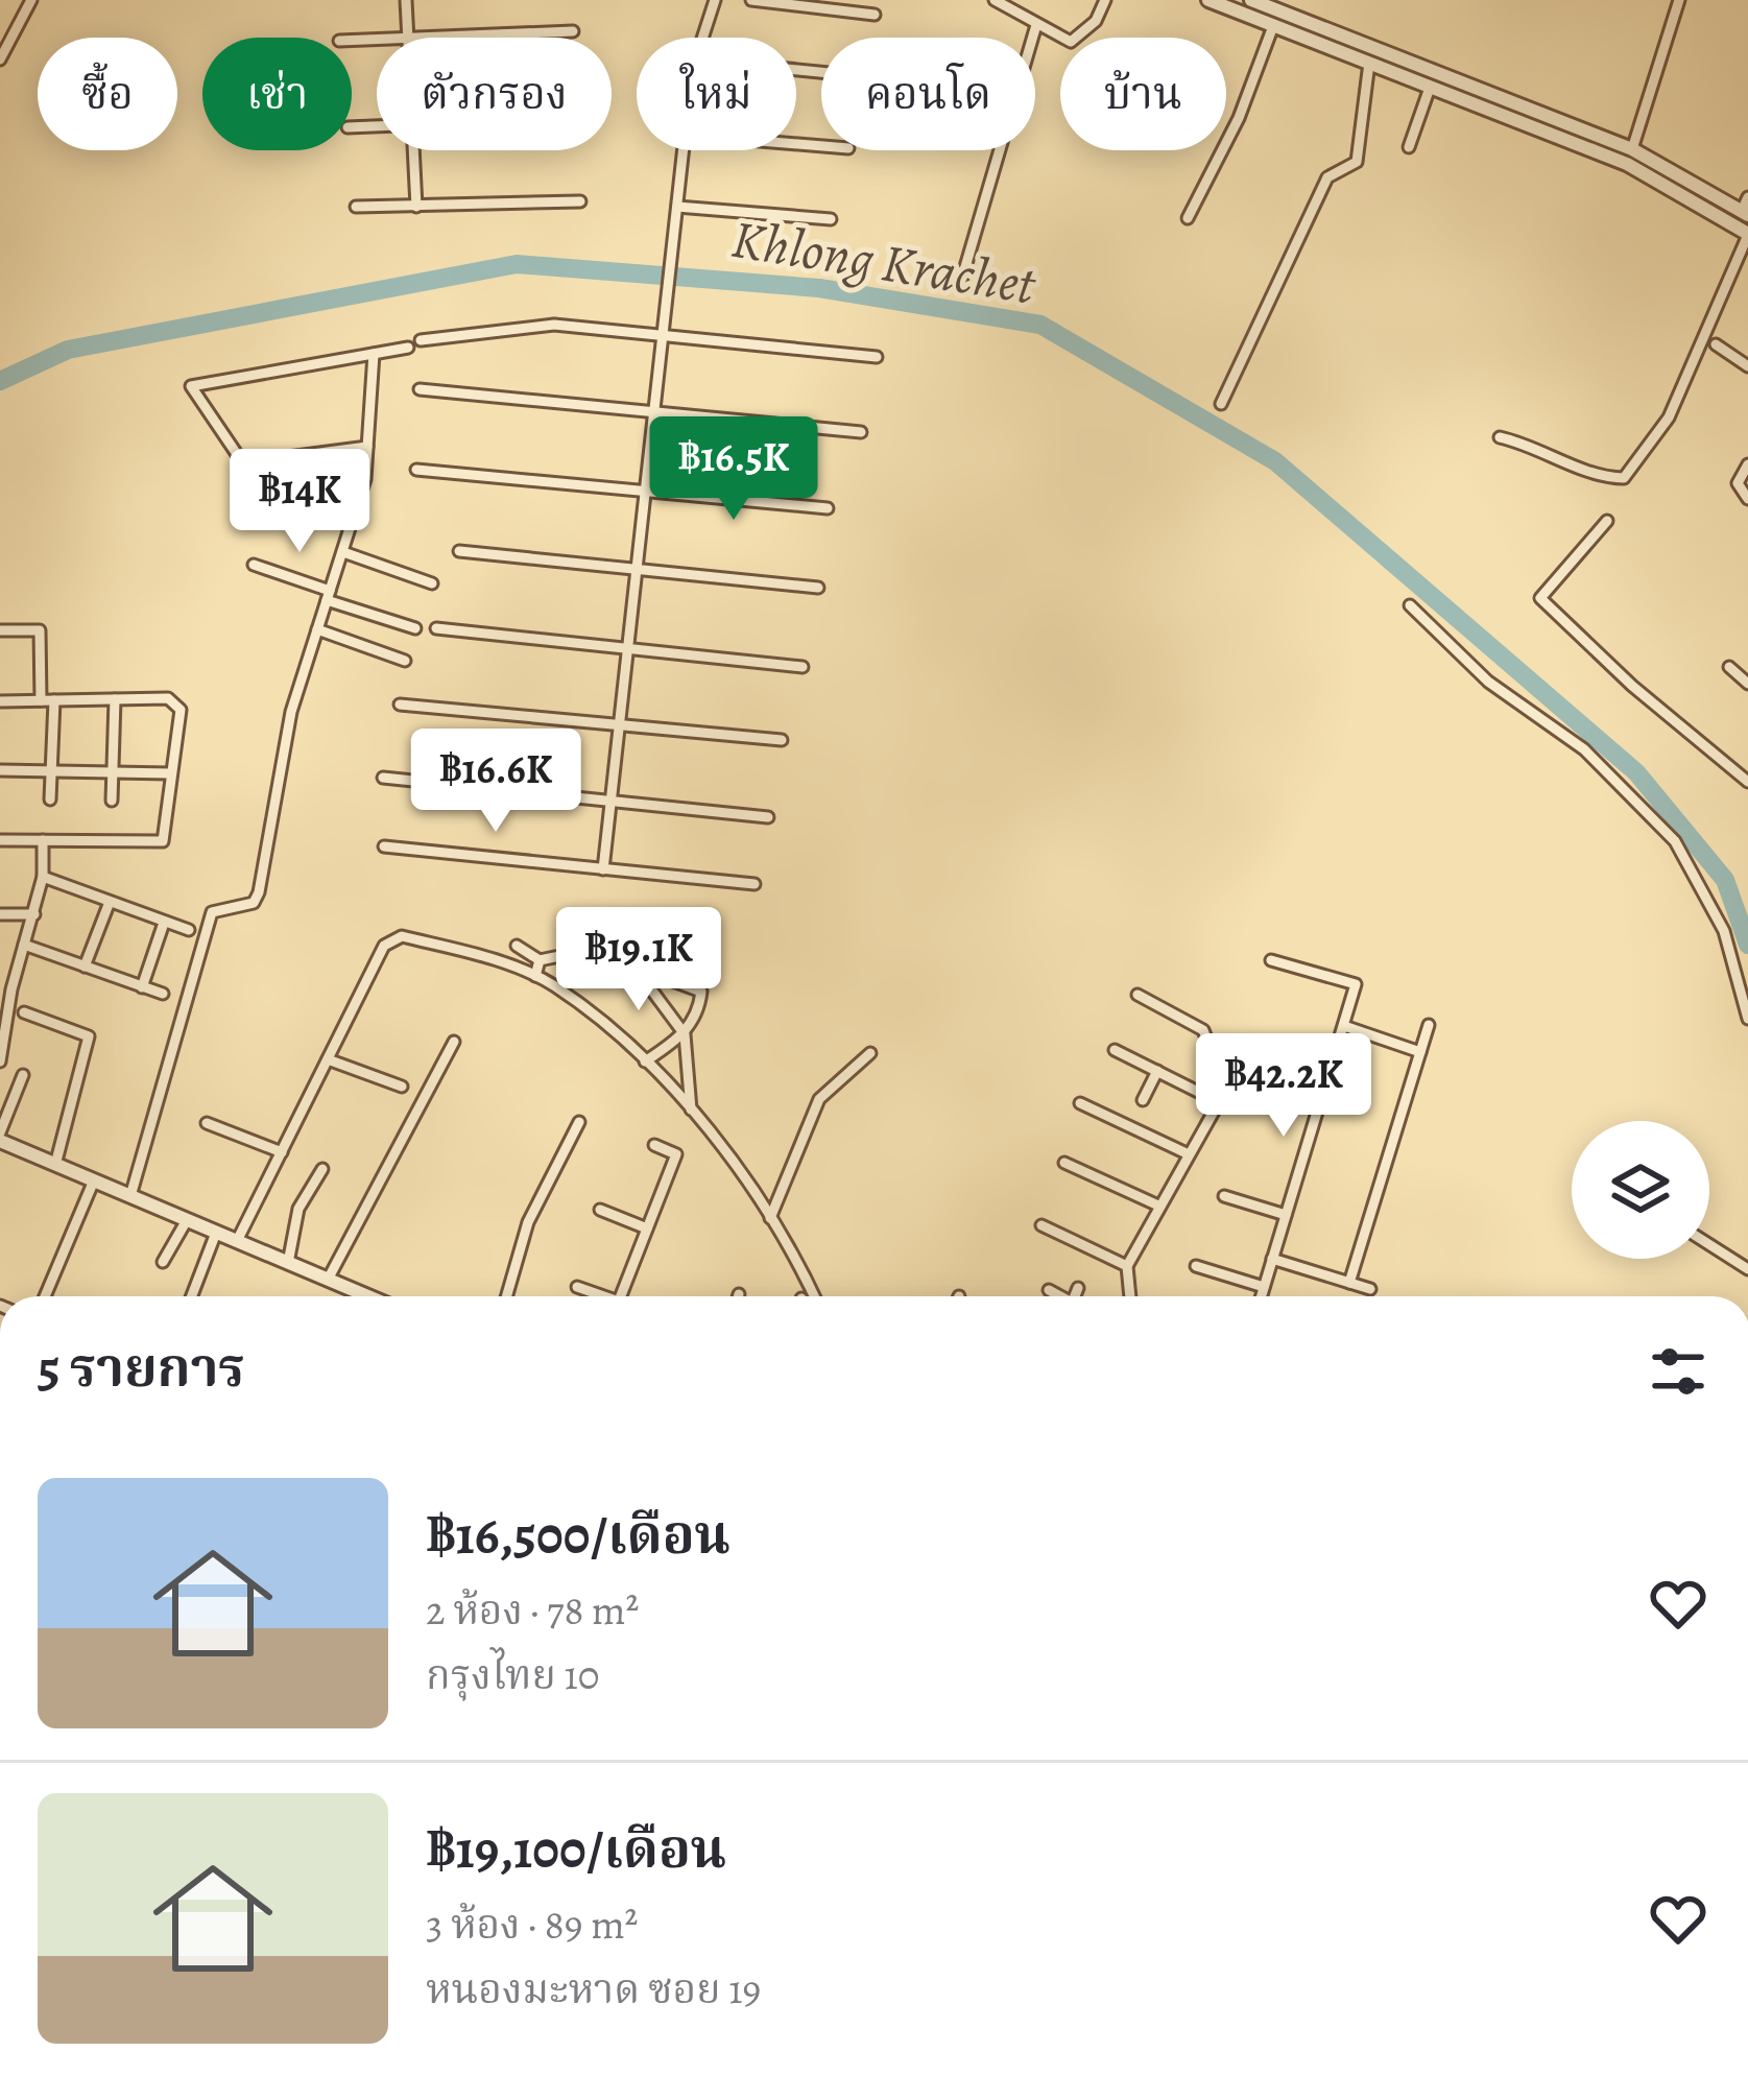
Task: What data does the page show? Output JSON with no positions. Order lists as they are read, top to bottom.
{
  "water": ["Khlong Krachet"],
  "page": {
    "chip": [
      "ซื้อ",
      "เช่า",
      "ตัวกรอง",
      "ใหม่",
      "คอนโด",
      "บ้าน"
    ],
    "price": [
      "฿16.5K",
      "฿14K",
      "฿16.6K",
      "฿19.1K",
      "฿42.2K"
    ],
    "heading": "5 รายการ",
    "list": [
      {
        "name": "฿16,500/เดือน",
        "note": "2 ห้อง · 78 m² · กรุงไทย 10"
      },
      {
        "name": "฿19,100/เดือน",
        "note": "3 ห้อง · 89 m² · หนองมะหาด ซอย 19"
      }
    ]
  }
}
